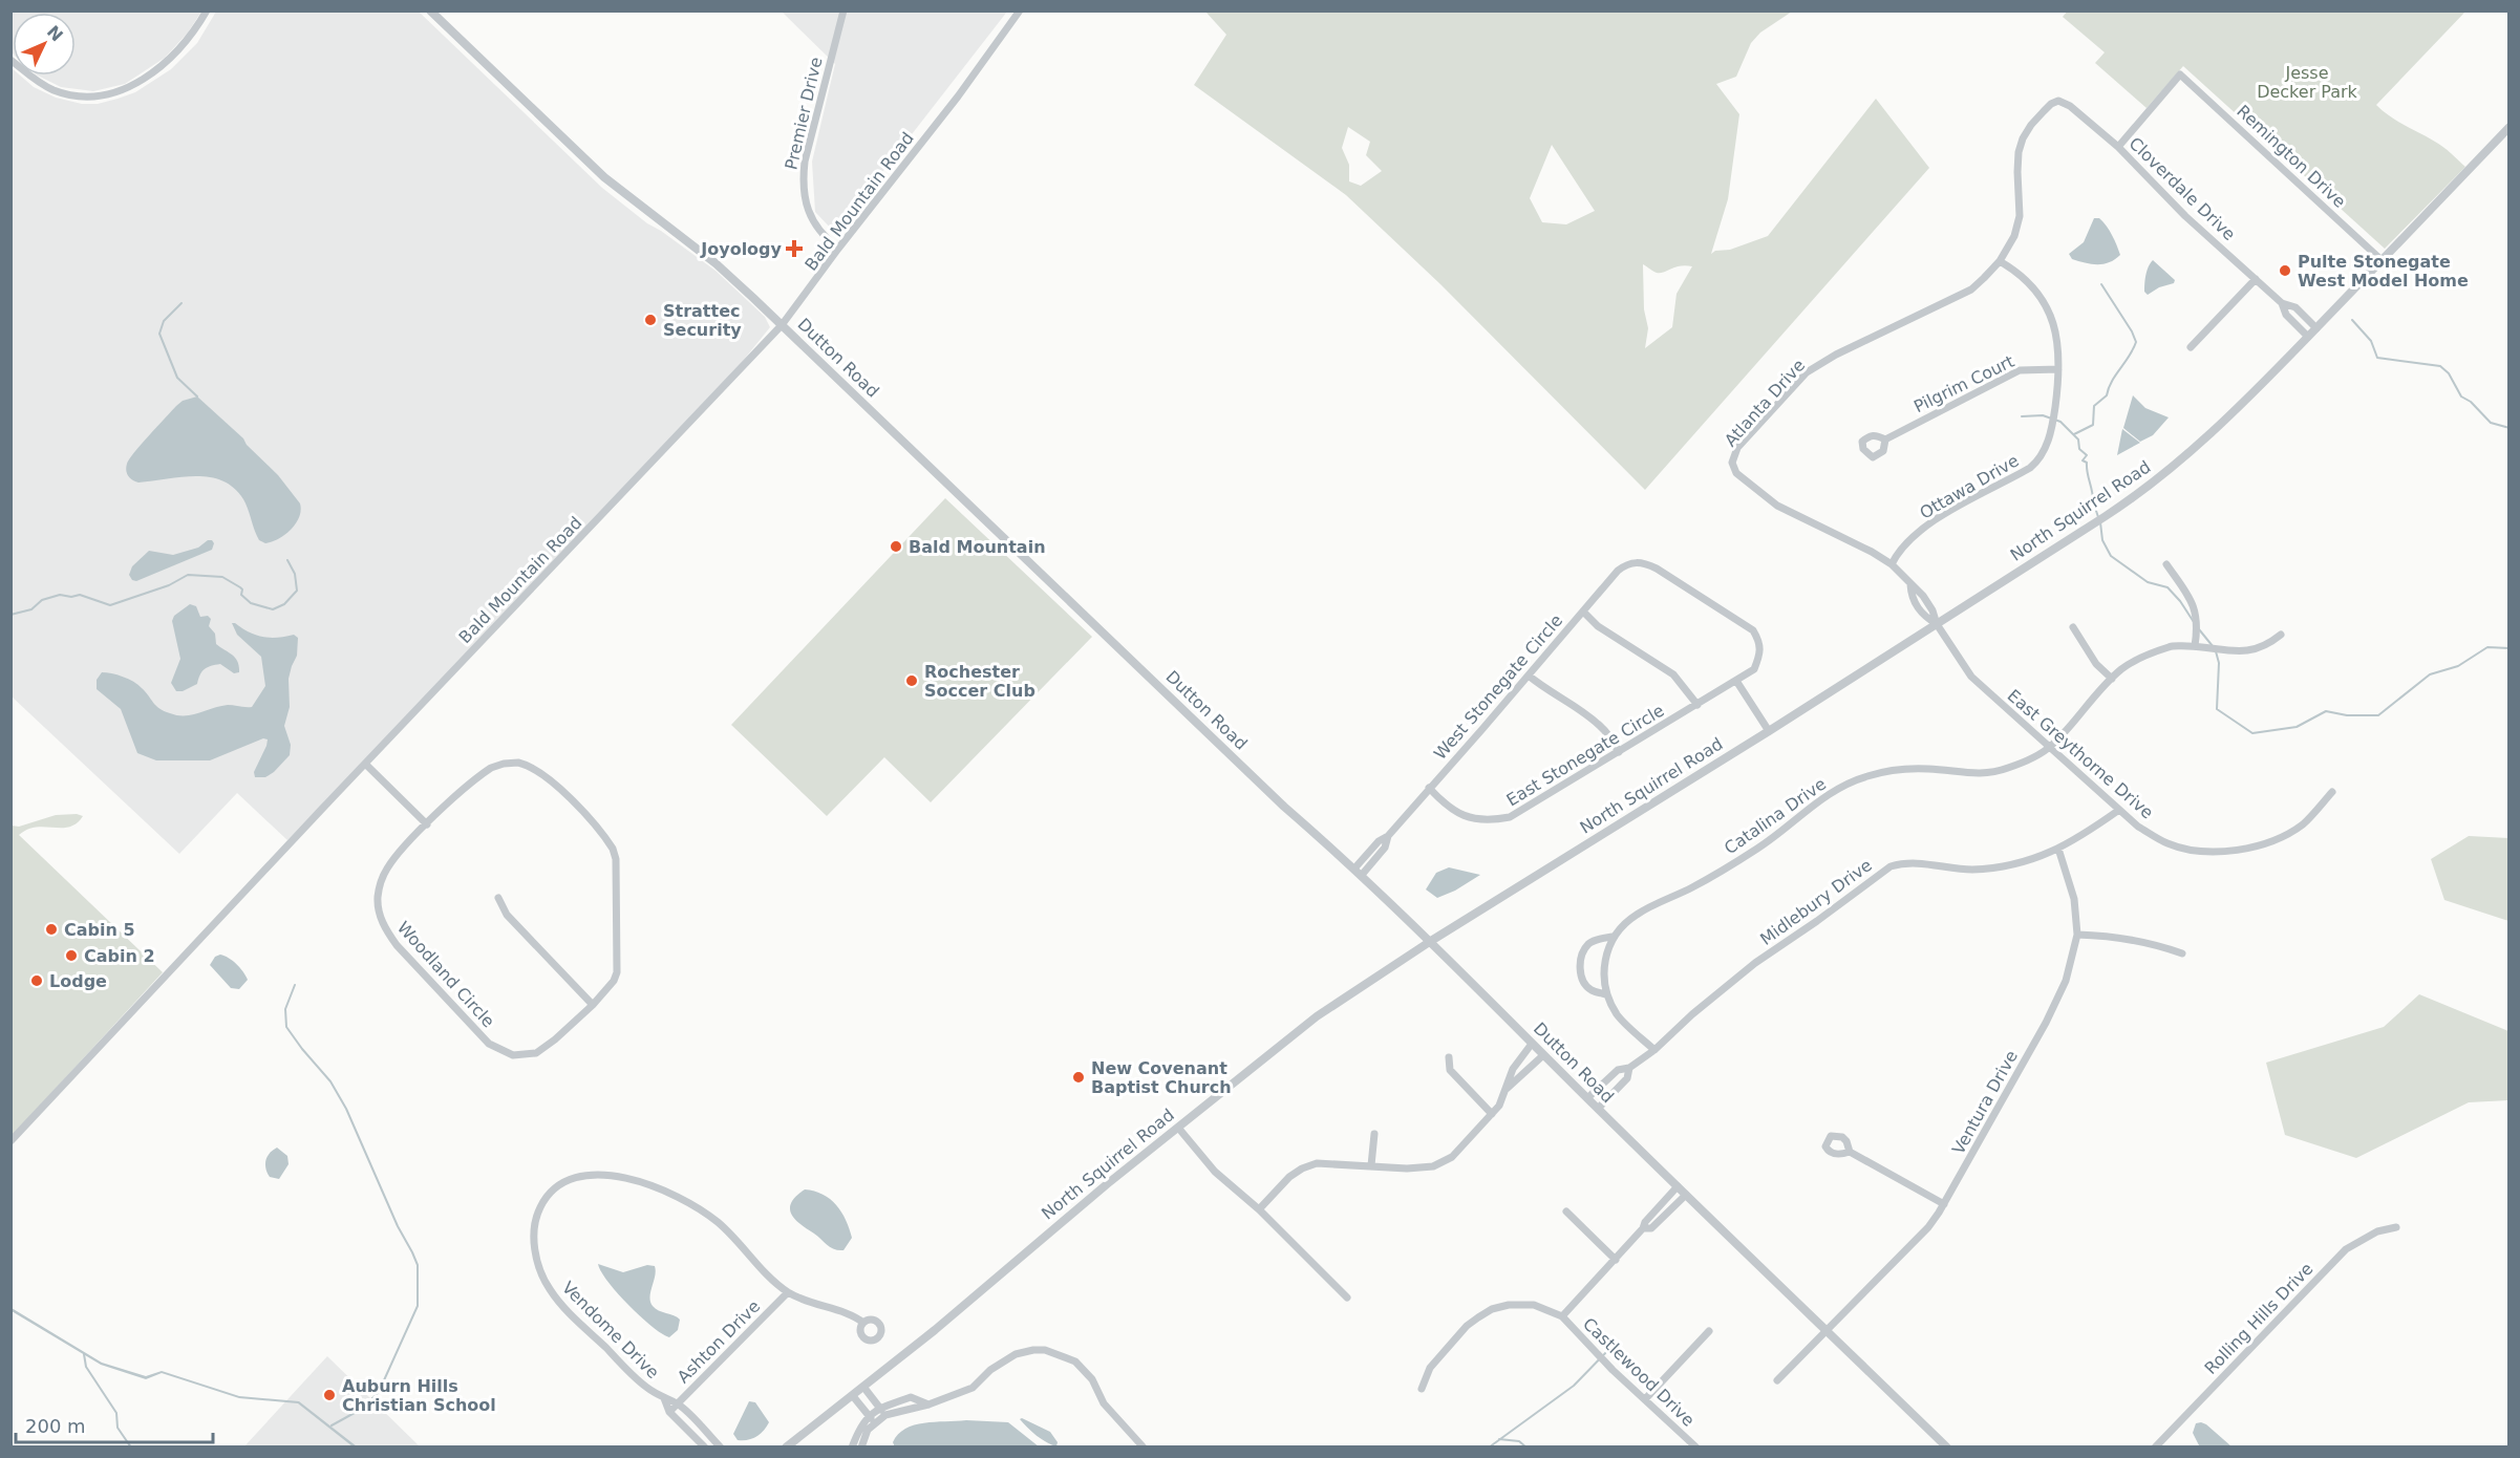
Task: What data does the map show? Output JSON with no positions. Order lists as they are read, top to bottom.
{
  "streets": {
    "street": [
      "Premier Drive",
      "Remington Drive",
      "Cloverdale Drive",
      "Bald Mountain Road",
      "Dutton Road",
      "Pilgrim Court",
      "Atlanta Drive",
      "Ottawa Drive",
      "North Squirrel Road",
      "West Stonegate Circle",
      "East Greythorne Drive",
      "East Stonegate Circle",
      "Catalina Drive",
      "Midlebury Drive",
      "Woodland Circle",
      "Ventura Drive",
      "Rolling Hills Drive",
      "Vendome Drive",
      "Ashton Drive",
      "Castlewood Drive"
    ]
  },
  "crossings": [
    ["Premier Drive", "Bald Mountain Road"],
    ["Remington Drive", "Cloverdale Drive"],
    ["Remington Drive", "North Squirrel Road"],
    ["Cloverdale Drive", "Atlanta Drive"],
    ["Cloverdale Drive", "North Squirrel Road"],
    ["Bald Mountain Road", "Dutton Road"],
    ["Dutton Road", "North Squirrel Road"],
    ["Dutton Road", "West Stonegate Circle"],
    ["Dutton Road", "Midlebury Drive"],
    ["Dutton Road", "Ventura Drive"],
    ["Pilgrim Court", "Ottawa Drive"],
    ["Atlanta Drive", "Ottawa Drive"],
    ["Atlanta Drive", "North Squirrel Road"],
    ["Atlanta Drive", "East Greythorne Drive"],
    ["North Squirrel Road", "East Greythorne Drive"],
    ["West Stonegate Circle", "East Stonegate Circle"],
    ["East Greythorne Drive", "Catalina Drive"],
    ["East Greythorne Drive", "Midlebury Drive"],
    ["Catalina Drive", "Midlebury Drive"],
    ["Midlebury Drive", "Ventura Drive"],
    ["Vendome Drive", "Ashton Drive"]
  ],
  "parks": ["Jesse Decker Park"],
  "places": {
    "health": ["Joyology"],
    "other": [
      "Pulte Stonegate West Model Home",
      "Strattec Security",
      "Bald Mountain",
      "Rochester Soccer Club",
      "Cabin 5",
      "Cabin 2",
      "Lodge",
      "New Covenant Baptist Church",
      "Auburn Hills Christian School"
    ]
  },
  "scale_bar": "200 m",
  "north": "top right"
}
